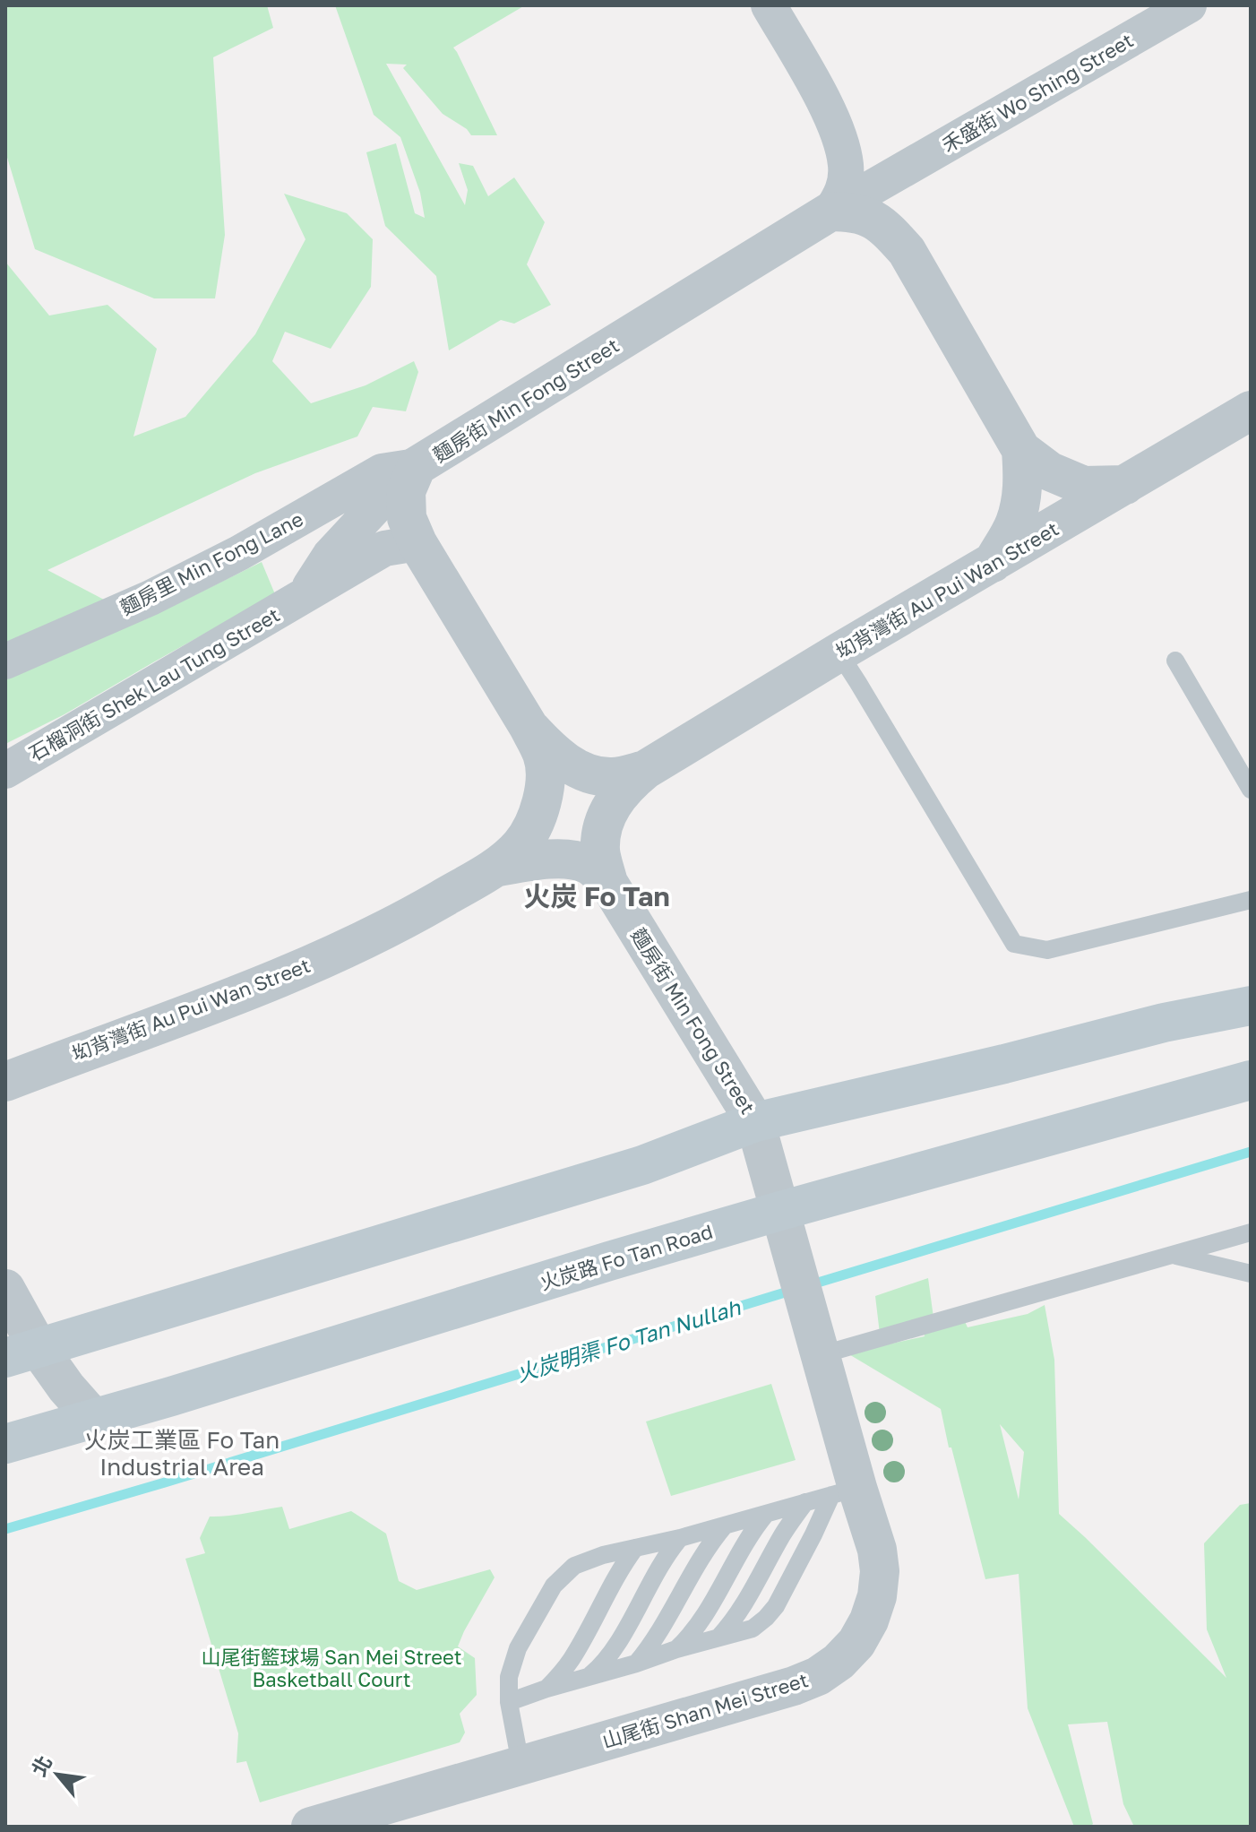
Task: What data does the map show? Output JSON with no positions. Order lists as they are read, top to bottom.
{
  "streets": {
    "main road": ["火炭路 Fo Tan Road"],
    "street": [
      "禾盛街 Wo Shing Street",
      "麵房街 Min Fong Street",
      "麵房里 Min Fong Lane",
      "㘭背灣街 Au Pui Wan Street",
      "石榴洞街 Shek Lau Tung Street",
      "山尾街 Shan Mei Street"
    ]
  },
  "crossings": [
    ["禾盛街 Wo Shing Street", "麵房街 Min Fong Street"],
    ["麵房街 Min Fong Street", "麵房里 Min Fong Lane"],
    ["麵房街 Min Fong Street", "㘭背灣街 Au Pui Wan Street"],
    ["麵房街 Min Fong Street", "石榴洞街 Shek Lau Tung Street"],
    ["麵房街 Min Fong Street", "山尾街 Shan Mei Street"],
    ["麵房里 Min Fong Lane", "石榴洞街 Shek Lau Tung Street"],
    ["火炭路 Fo Tan Road", "山尾街 Shan Mei Street"]
  ],
  "districts": ["火炭 Fo Tan", "火炭工業區 Fo Tan Industrial Area"],
  "water": ["火炭明渠 Fo Tan Nullah"],
  "parks": ["山尾街籃球場 San Mei Street Basketball Court"],
  "north": "top left"
}
